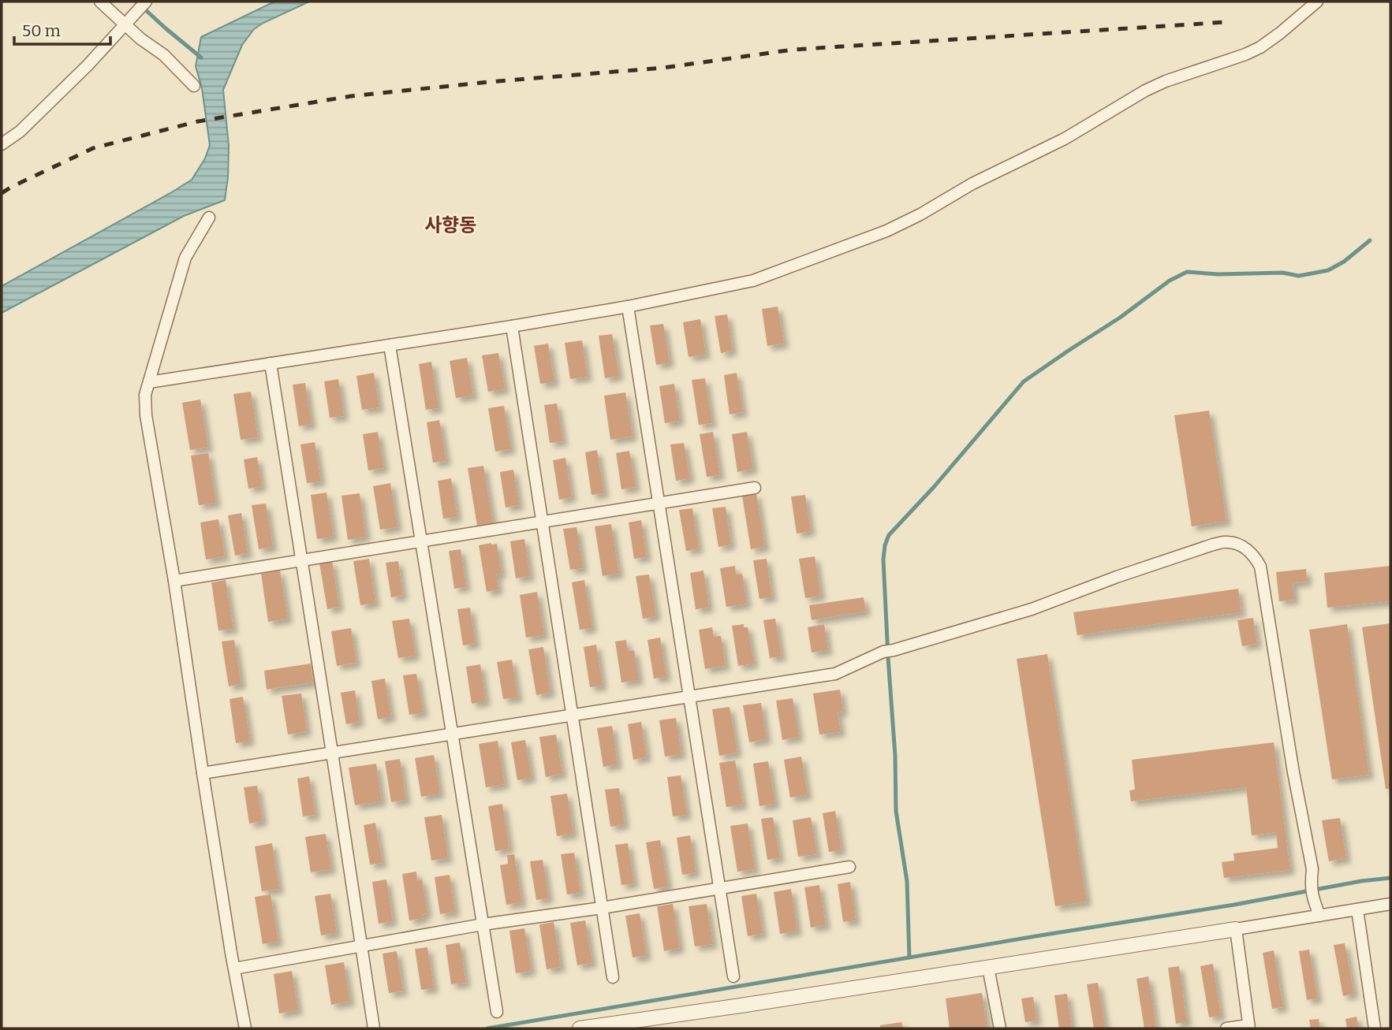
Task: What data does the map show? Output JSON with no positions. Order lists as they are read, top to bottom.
{
  "districts": ["사향동"],
  "scale_bar": "50 m"
}
